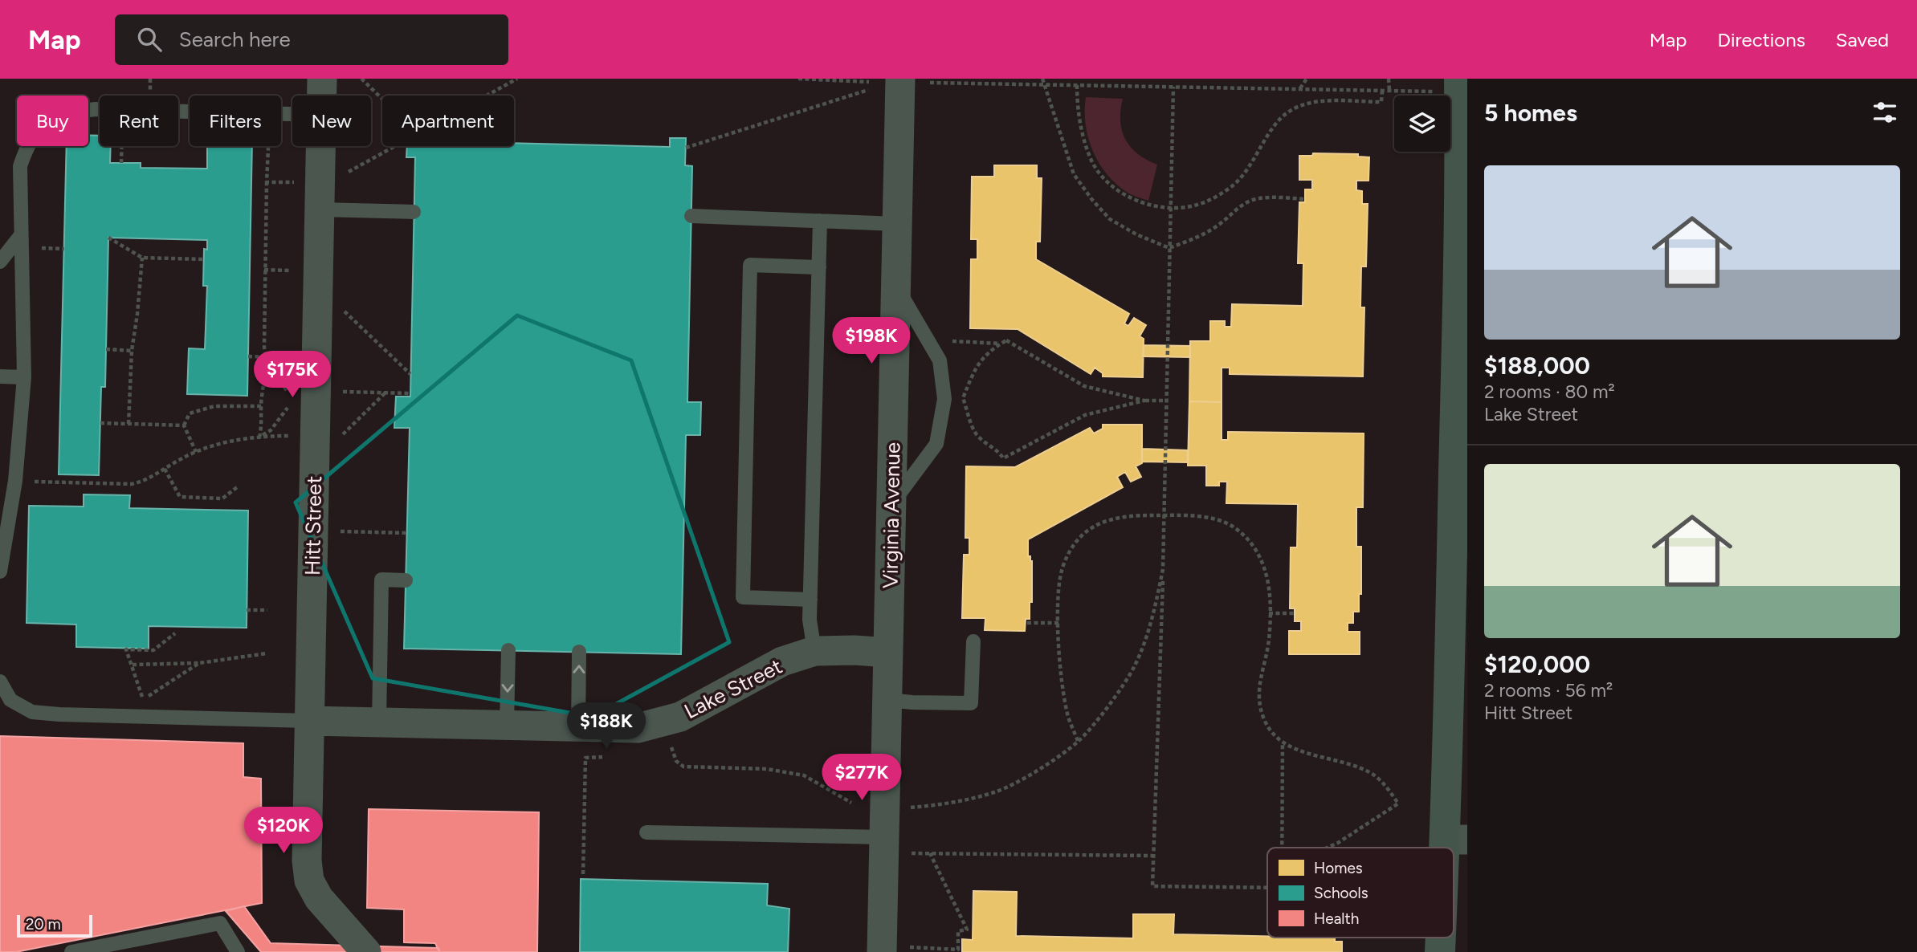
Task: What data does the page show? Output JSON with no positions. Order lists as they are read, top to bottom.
{
  "streets": {
    "street": ["Virginia Avenue", "Hitt Street", "Lake Street"]
  },
  "crossings": [
    ["Virginia Avenue", "Lake Street"],
    ["Hitt Street", "Lake Street"]
  ],
  "legend": ["Homes", "Schools", "Health"],
  "scale_bar": "20 m",
  "page": {
    "header": "Map",
    "search": "Search here",
    "nav": ["Map", "Directions", "Saved"],
    "heading": "5 homes",
    "chip": [
      "Buy",
      "Rent",
      "Filters",
      "New",
      "Apartment"
    ],
    "list": [
      {
        "name": "$188,000",
        "note": "2 rooms · 80 m² · Lake Street"
      },
      {
        "name": "$120,000",
        "note": "2 rooms · 56 m² · Hitt Street"
      }
    ],
    "price": [
      "$198K",
      "$175K",
      "$188K",
      "$277K",
      "$120K"
    ],
    "scale": "20 m"
  }
}
